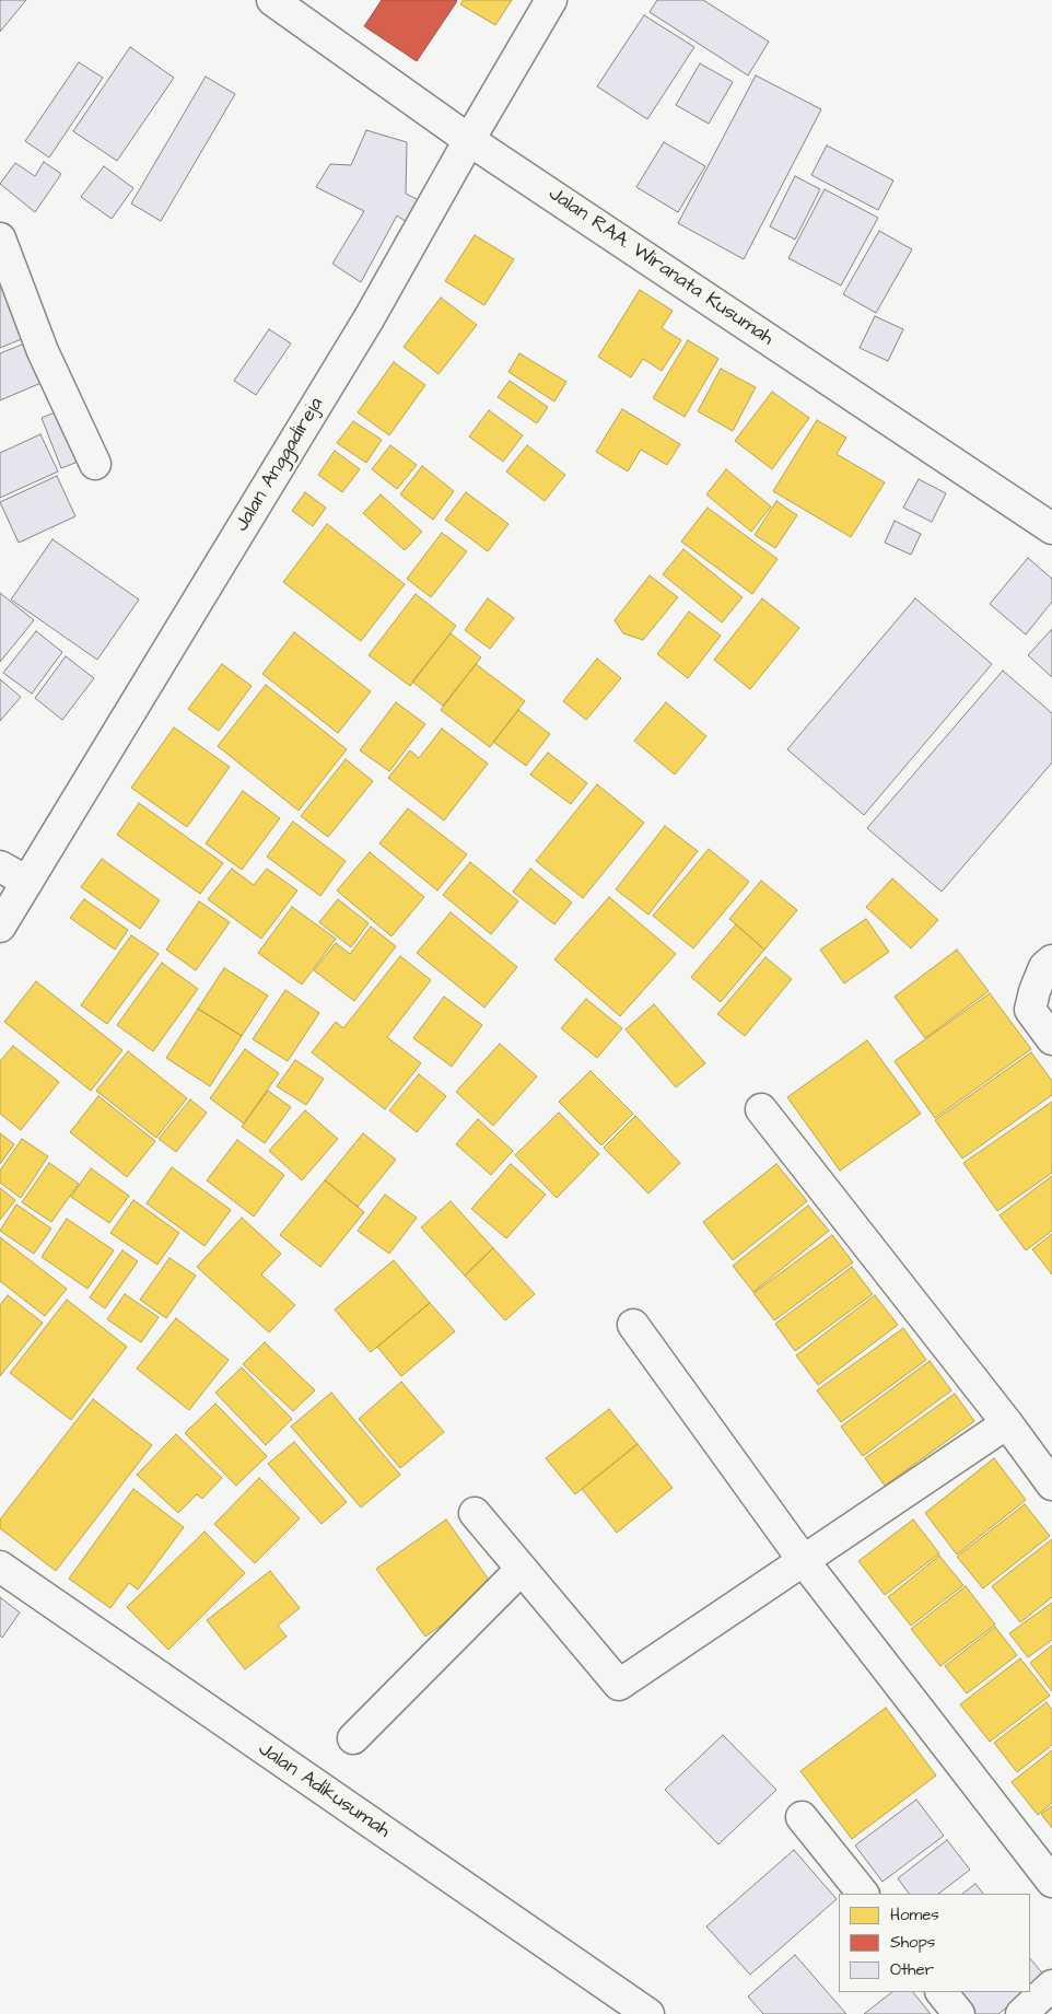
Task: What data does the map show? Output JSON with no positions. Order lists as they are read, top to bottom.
{
  "streets": {
    "main road": ["Jalan RAA. Wiranata Kusumah", "Jalan Anggadireja", "Jalan Adikusumah"]
  },
  "crossings": [
    ["Jalan RAA. Wiranata Kusumah", "Jalan Anggadireja"]
  ],
  "legend": ["Homes", "Shops", "Other"]
}
